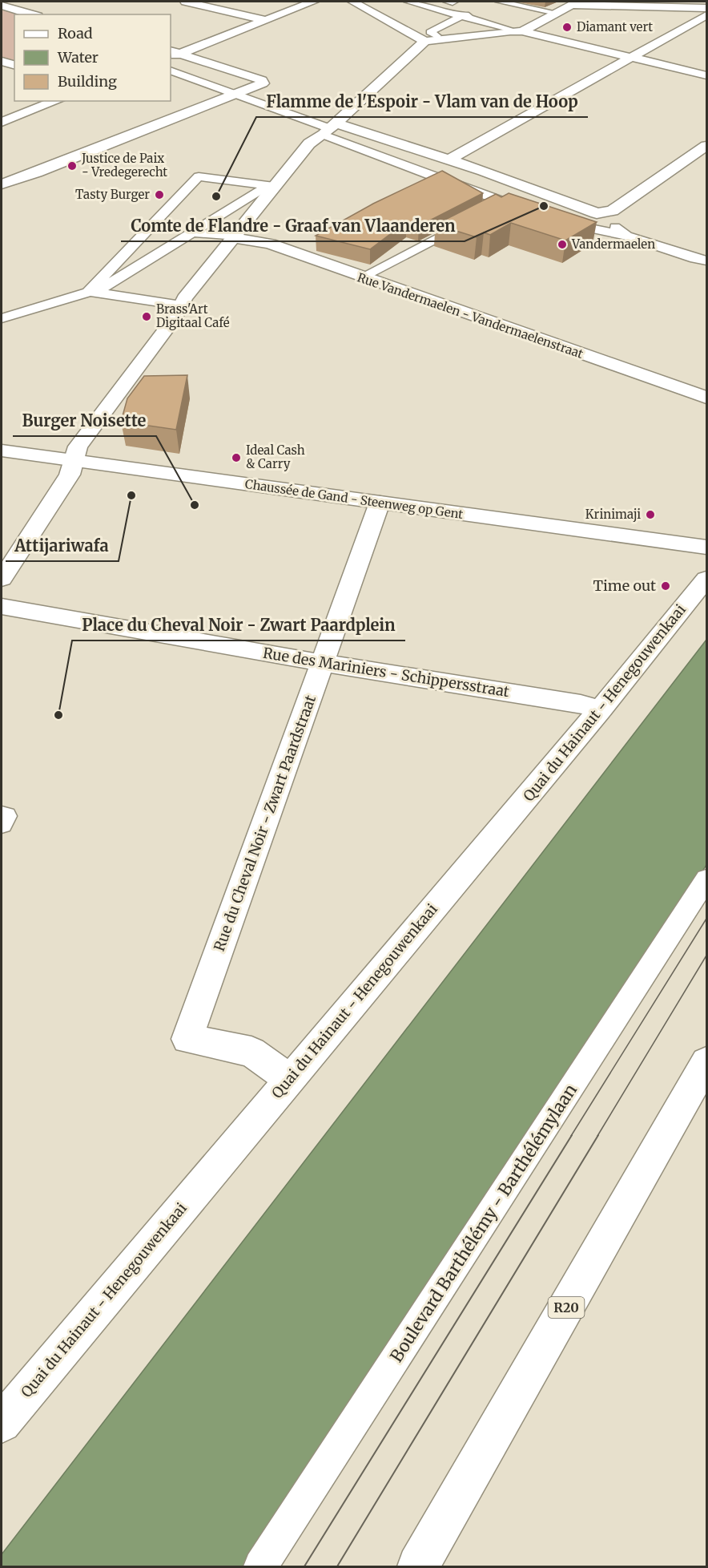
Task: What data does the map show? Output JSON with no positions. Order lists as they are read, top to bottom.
{
  "streets": {
    "street": [
      "Rue Vandermaelen - Vandermaelenstraat",
      "Chaussée de Gand - Steenweg op Gent",
      "Rue des Mariniers - Schippersstraat",
      "Quai du Hainaut - Henegouwenkaai",
      "Rue du Cheval Noir - Zwart Paardstraat",
      "Boulevard Barthélémy - Barthélémylaan",
      "R20"
    ]
  },
  "crossings": [
    ["Chaussée de Gand - Steenweg op Gent", "Rue du Cheval Noir - Zwart Paardstraat"],
    ["Rue des Mariniers - Schippersstraat", "Quai du Hainaut - Henegouwenkaai"],
    ["Rue des Mariniers - Schippersstraat", "Rue du Cheval Noir - Zwart Paardstraat"],
    ["Quai du Hainaut - Henegouwenkaai", "Rue du Cheval Noir - Zwart Paardstraat"]
  ],
  "places": [
    "Diamant vert",
    "Justice de Paix - Vredegerecht",
    "Tasty Burger",
    "Flamme de l'Espoir - Vlam van de Hoop",
    "Comte de Flandre - Graaf van Vlaanderen",
    "Vandermaelen",
    "Brass'Art Digitaal Café",
    "Ideal Cash & Carry",
    "Attijariwafa",
    "Burger Noisette",
    "Krinimaji",
    "Time out",
    "Place du Cheval Noir - Zwart Paardplein"
  ],
  "legend": ["Road", "Water", "Building"]
}
